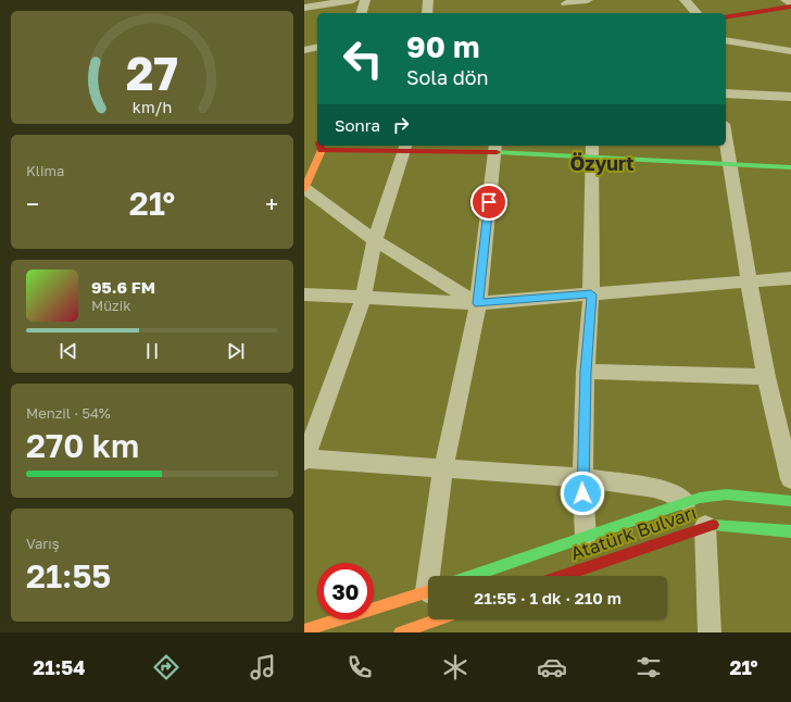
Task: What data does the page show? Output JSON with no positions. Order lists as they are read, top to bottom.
{
  "streets": {
    "street": ["Atatürk Bulvarı"]
  },
  "districts": ["Özyurt"],
  "page": {
    "turn": ["90 m", "Sola dön"],
    "then": "Sonra",
    "tile": [
      "Klima",
      ["Menzil · 54%", "270 km"],
      ["Varış", "21:55"]
    ],
    "heat": ["−", "21°", "+"],
    "song": ["95.6 FM", "Müzik"],
    "limit": "30",
    "trip": "21:55 · 1 dk · 210 m",
    "tabs": ["21:54", "21°"],
    "gauge": ["27", "km/h"]
  }
}
